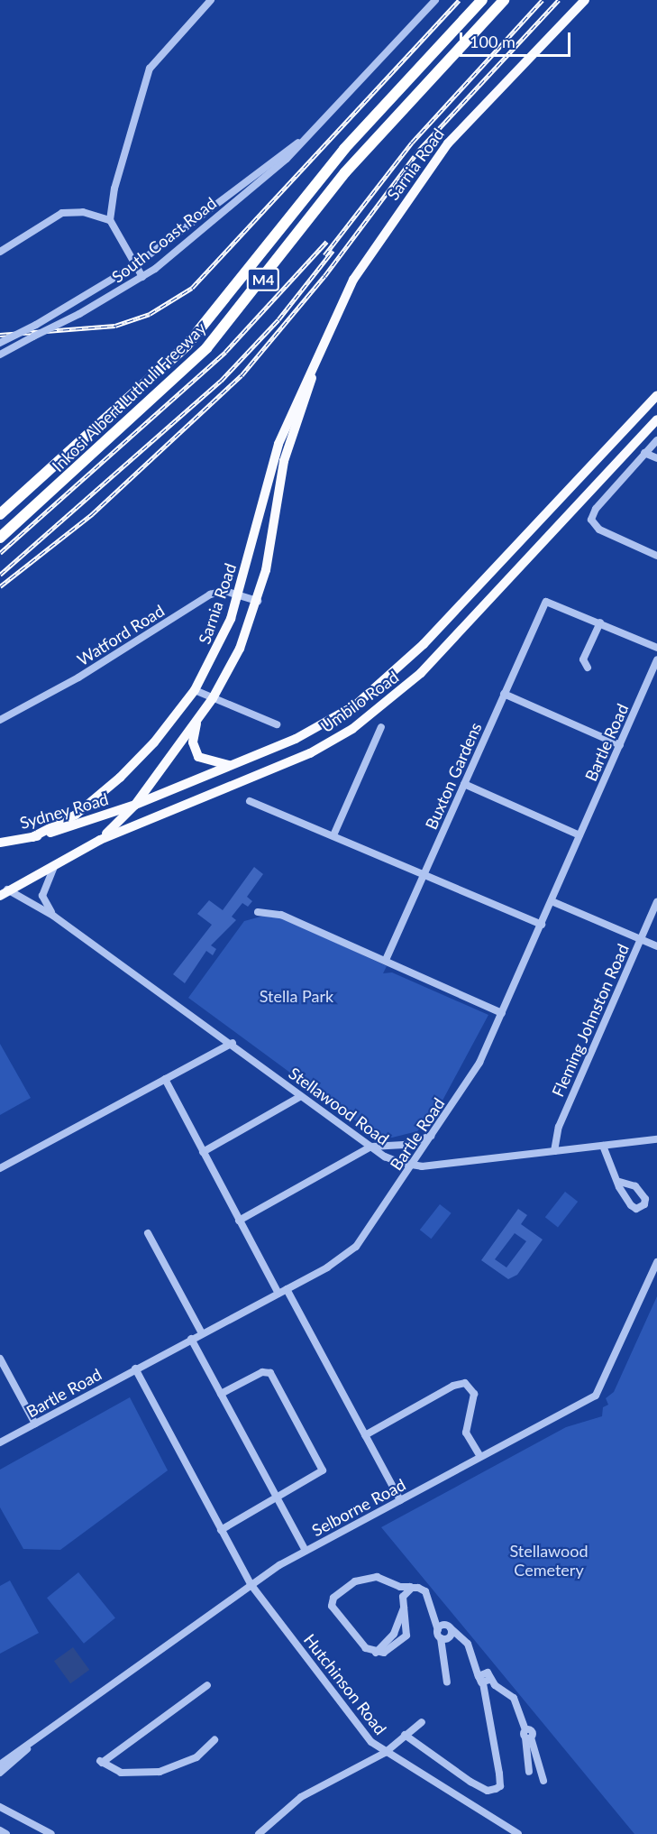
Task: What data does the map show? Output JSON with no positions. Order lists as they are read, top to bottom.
{
  "streets": {
    "highway": ["M4", "Inkosi Albert Luthuli Freeway"],
    "main road": ["Sarnia Road", "Umbilo Road", "Sydney Road"],
    "street": [
      "South Coast Road",
      "Watford Road",
      "Bartle Road",
      "Buxton Gardens",
      "Fleming Johnston Road",
      "Stellawood Road",
      "Selborne Road",
      "Hutchinson Road"
    ]
  },
  "crossings": [
    ["Sarnia Road", "Watford Road"],
    ["Sarnia Road", "Umbilo Road"],
    ["Sarnia Road", "Sydney Road"],
    ["Umbilo Road", "Sydney Road"],
    ["Umbilo Road", "Stellawood Road"],
    ["Bartle Road", "Stellawood Road"],
    ["Bartle Road", "Hutchinson Road"],
    ["Selborne Road", "Hutchinson Road"]
  ],
  "parks": ["Stella Park", "Stellawood Cemetery"],
  "scale_bar": "100 m"
}
